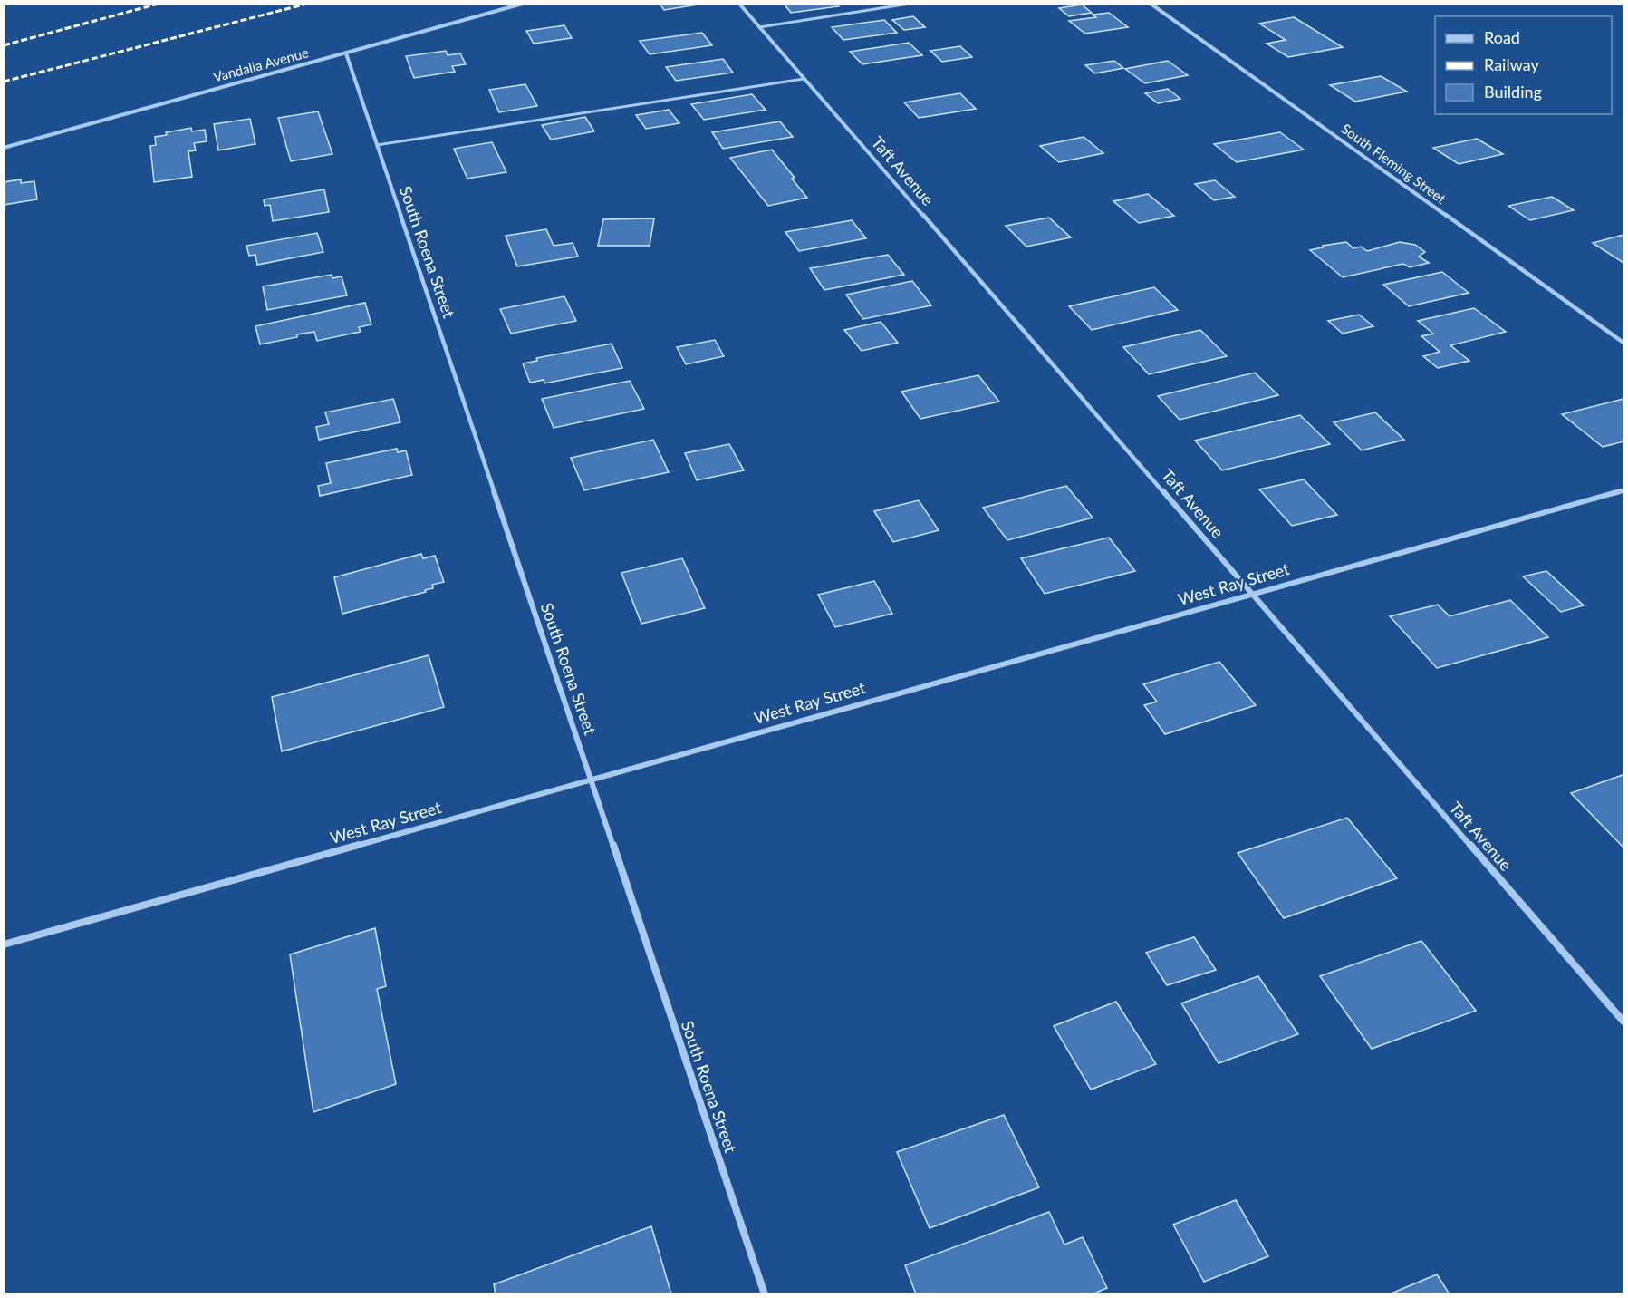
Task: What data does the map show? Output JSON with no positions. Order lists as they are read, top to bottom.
{
  "streets": {
    "street": [
      "Vandalia Avenue",
      "South Fleming Street",
      "Taft Avenue",
      "South Roena Street",
      "West Ray Street"
    ]
  },
  "crossings": [
    ["Vandalia Avenue", "South Roena Street"],
    ["Taft Avenue", "West Ray Street"],
    ["South Roena Street", "West Ray Street"]
  ],
  "legend": ["Road", "Railway", "Building"]
}
